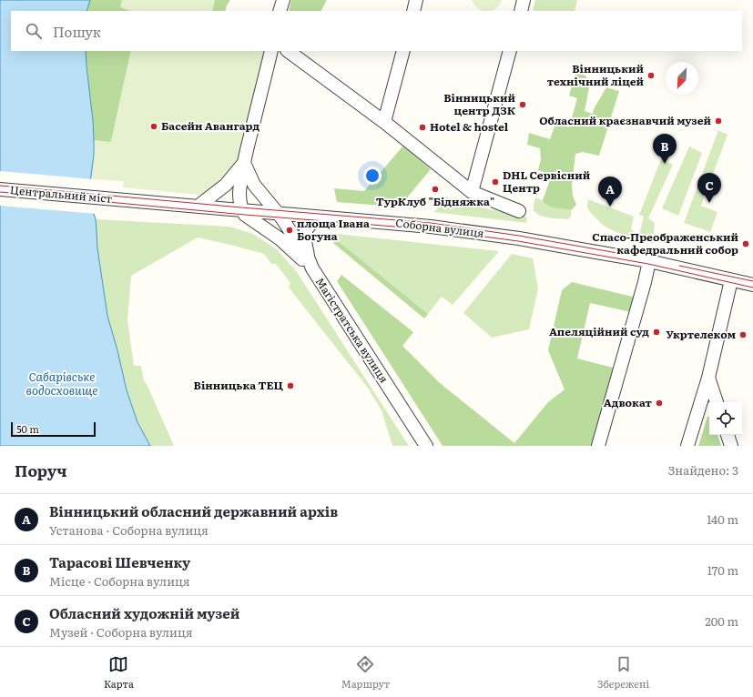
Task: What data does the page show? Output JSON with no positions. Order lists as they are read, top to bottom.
{
  "streets": {
    "street": ["Центральний міст", "Соборна вулиця", "Магістратська вулиця"]
  },
  "crossings": [
    ["Центральний міст", "Соборна вулиця"],
    ["Соборна вулиця", "Магістратська вулиця"]
  ],
  "water": ["Сабарівське водосховище"],
  "places": [
    "Вінницький технічний ліцей",
    "Вінницький центр ДЗК",
    "Обласний краєзнавчий музей",
    "Басейн Авангард",
    "Hotel & hostel",
    "DHL Сервісний Центр",
    "ТурКлуб \"Бідняжка\"",
    "площа Івана Богуна",
    "Спасо-Преображенський кафедральний собор",
    "Апеляційний суд",
    "Укртелеком",
    "Вінницька ТЕЦ",
    "Адвокат"
  ],
  "scale_bar": "50 m",
  "north": "bottom left",
  "page": {
    "search": "Пошук",
    "pins": ["B", "C", "A"],
    "scale": "50 m",
    "heading": ["Поруч", "Знайдено: 3"],
    "list": [
      {
        "mark": "A",
        "name": "Вінницький обласний державний архів",
        "note": "Установа · Соборна вулиця",
        "value": "140 m"
      },
      {
        "mark": "B",
        "name": "Тарасові Шевченку",
        "note": "Місце · Соборна вулиця",
        "value": "170 m"
      },
      {
        "mark": "C",
        "name": "Обласний художній музей",
        "note": "Музей · Соборна вулиця",
        "value": "200 m"
      }
    ],
    "nav": ["Карта", "Маршрут", "Збережені"]
  }
}
